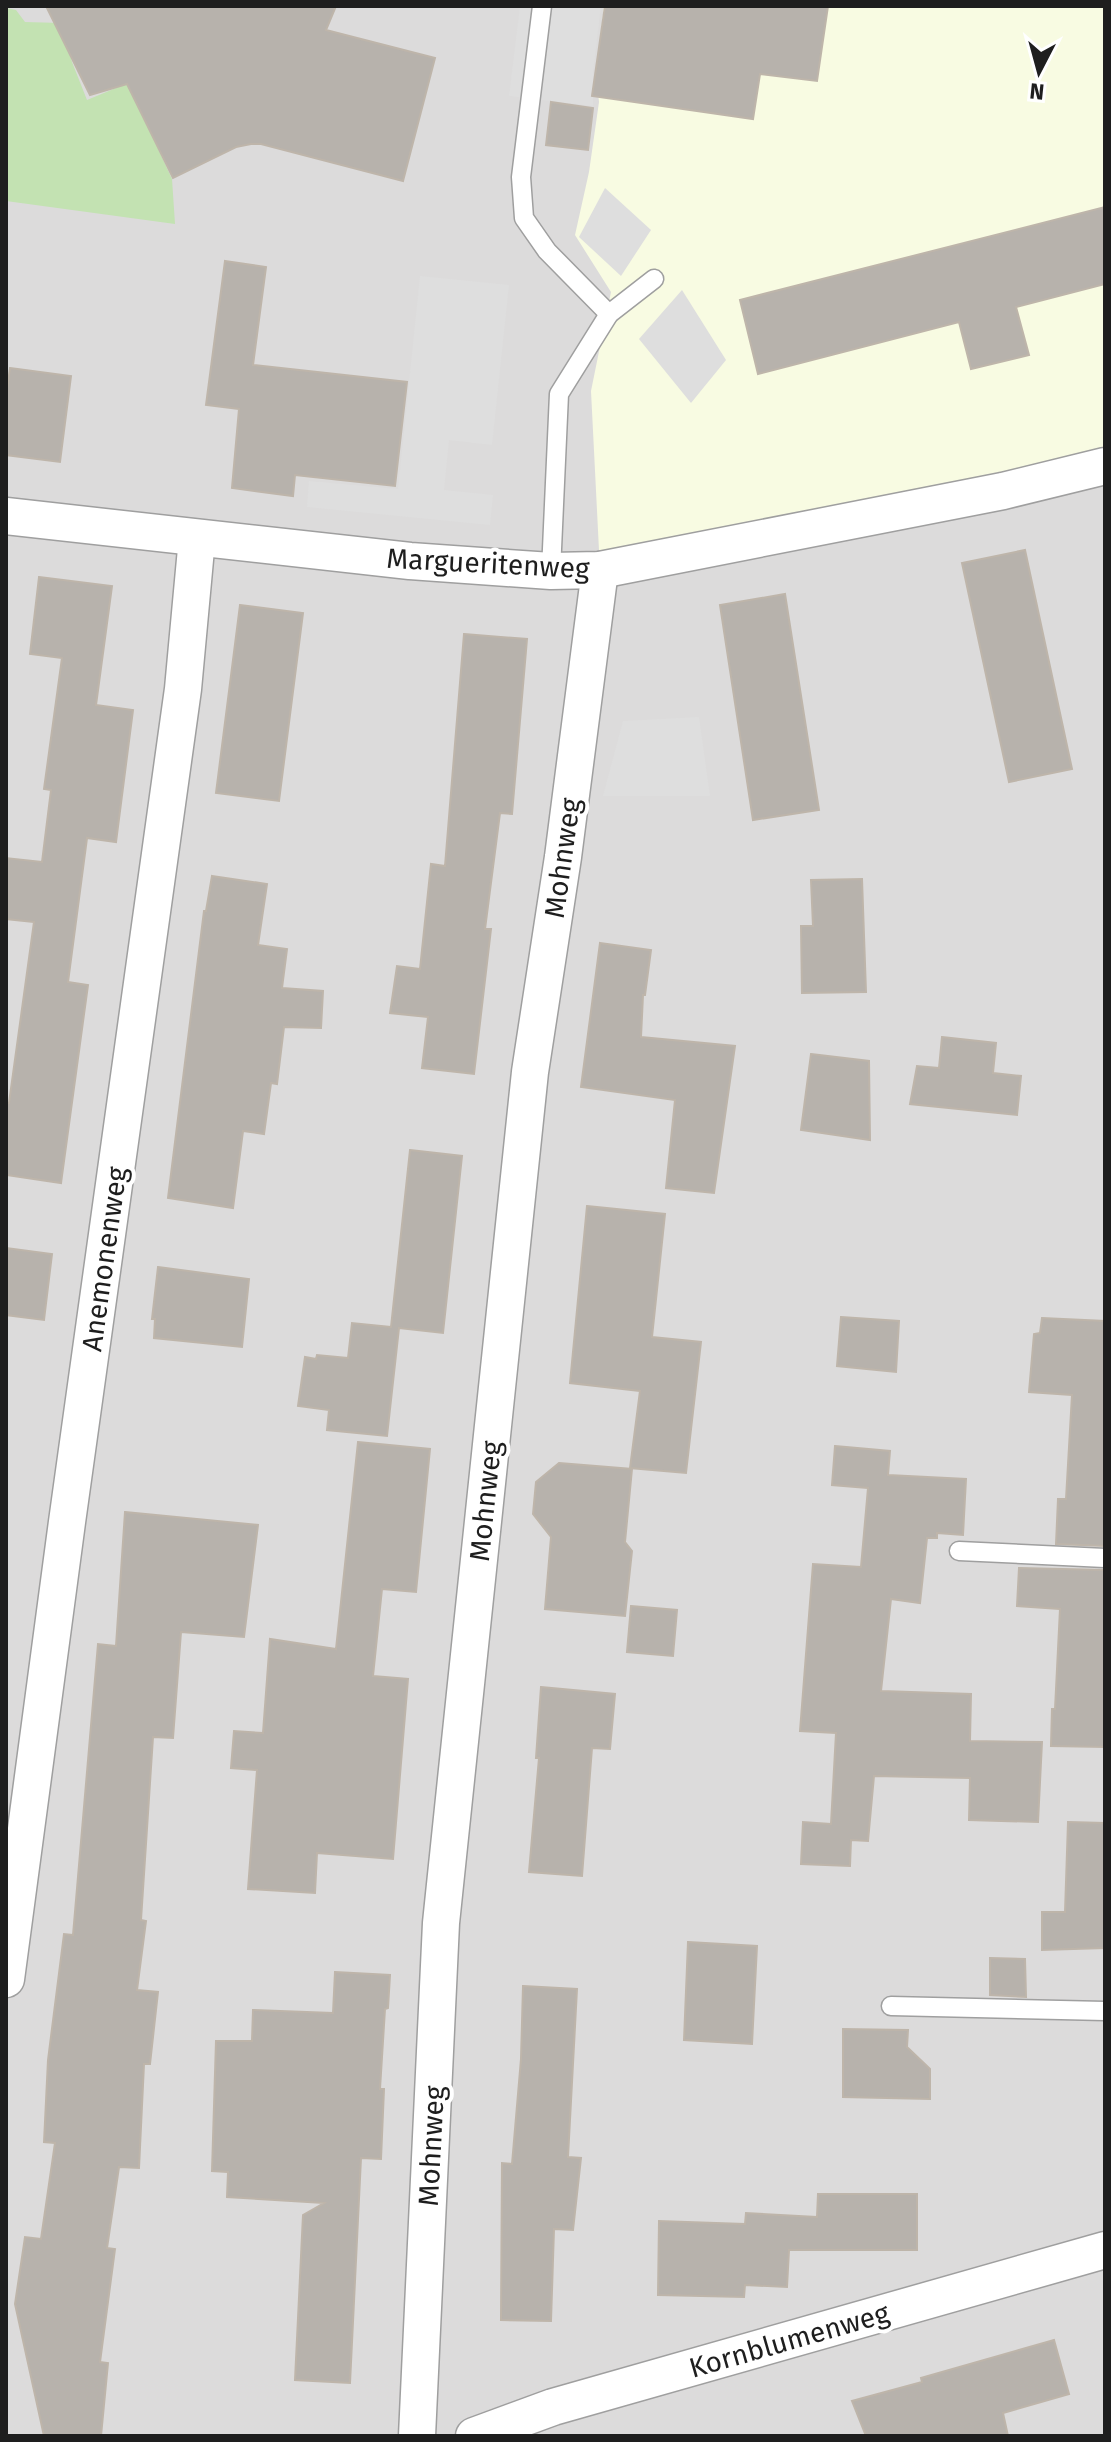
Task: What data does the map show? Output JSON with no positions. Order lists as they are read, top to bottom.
{
  "streets": {
    "street": [
      "Margueritenweg",
      "Mohnweg",
      "Anemonenweg",
      "Kornblumenweg"
    ]
  },
  "crossings": [
    ["Margueritenweg", "Mohnweg"],
    ["Margueritenweg", "Anemonenweg"]
  ],
  "north": "bottom"
}
